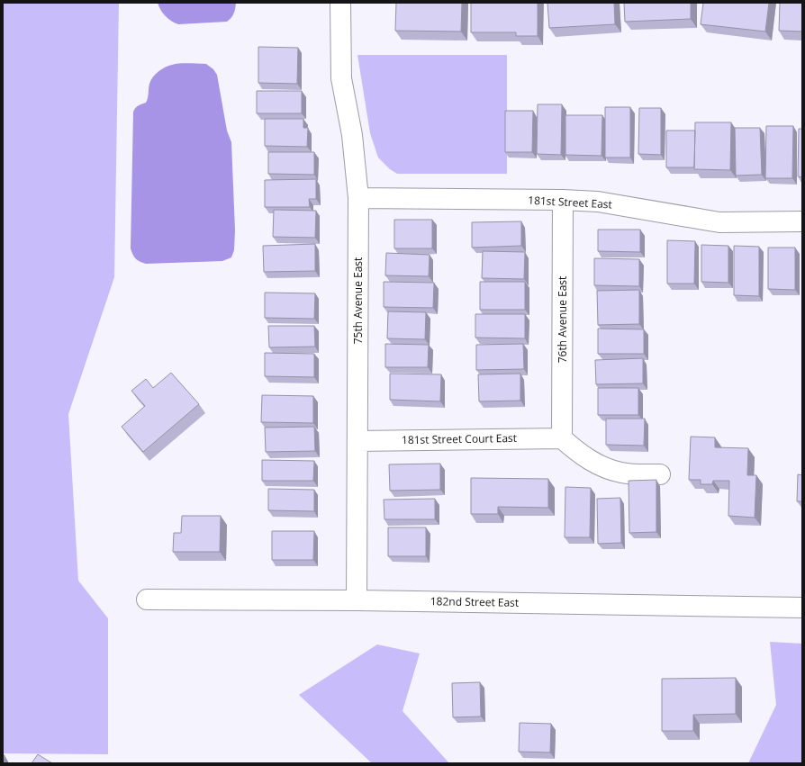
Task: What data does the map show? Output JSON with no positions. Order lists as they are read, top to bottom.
{
  "streets": {
    "street": [
      "181st Street East",
      "75th Avenue East",
      "76th Avenue East",
      "181st Street Court East",
      "182nd Street East"
    ]
  },
  "crossings": [
    ["181st Street East", "75th Avenue East"],
    ["181st Street East", "76th Avenue East"],
    ["75th Avenue East", "181st Street Court East"],
    ["75th Avenue East", "182nd Street East"],
    ["76th Avenue East", "181st Street Court East"]
  ]
}
